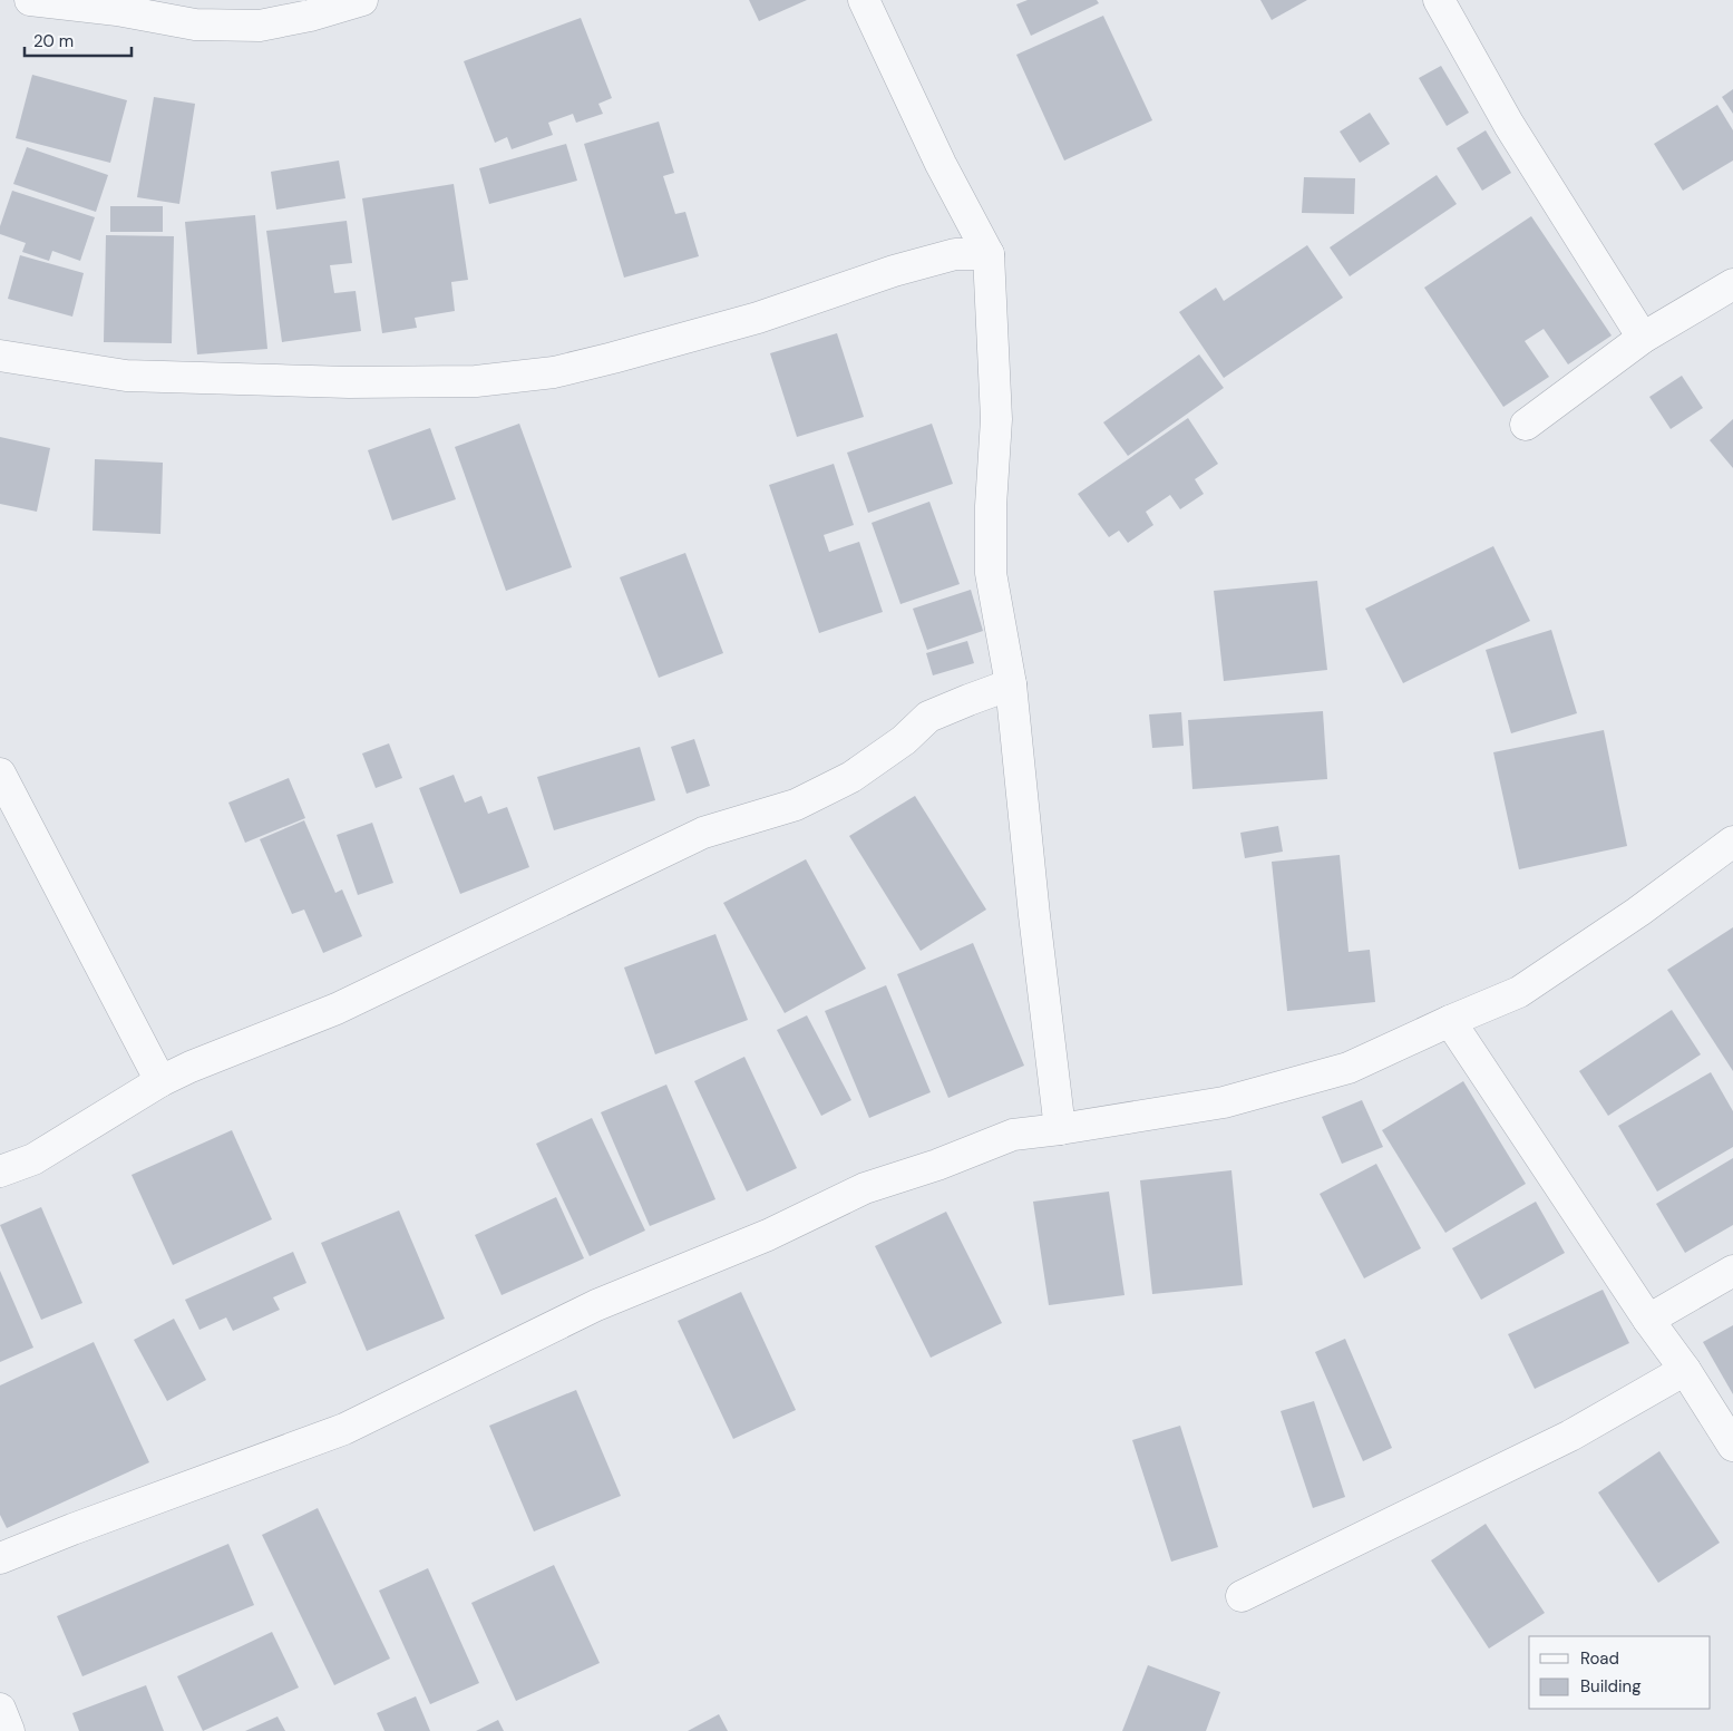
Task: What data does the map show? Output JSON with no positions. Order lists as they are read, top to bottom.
{
  "legend": ["Road", "Building"],
  "scale_bar": "20 m"
}
